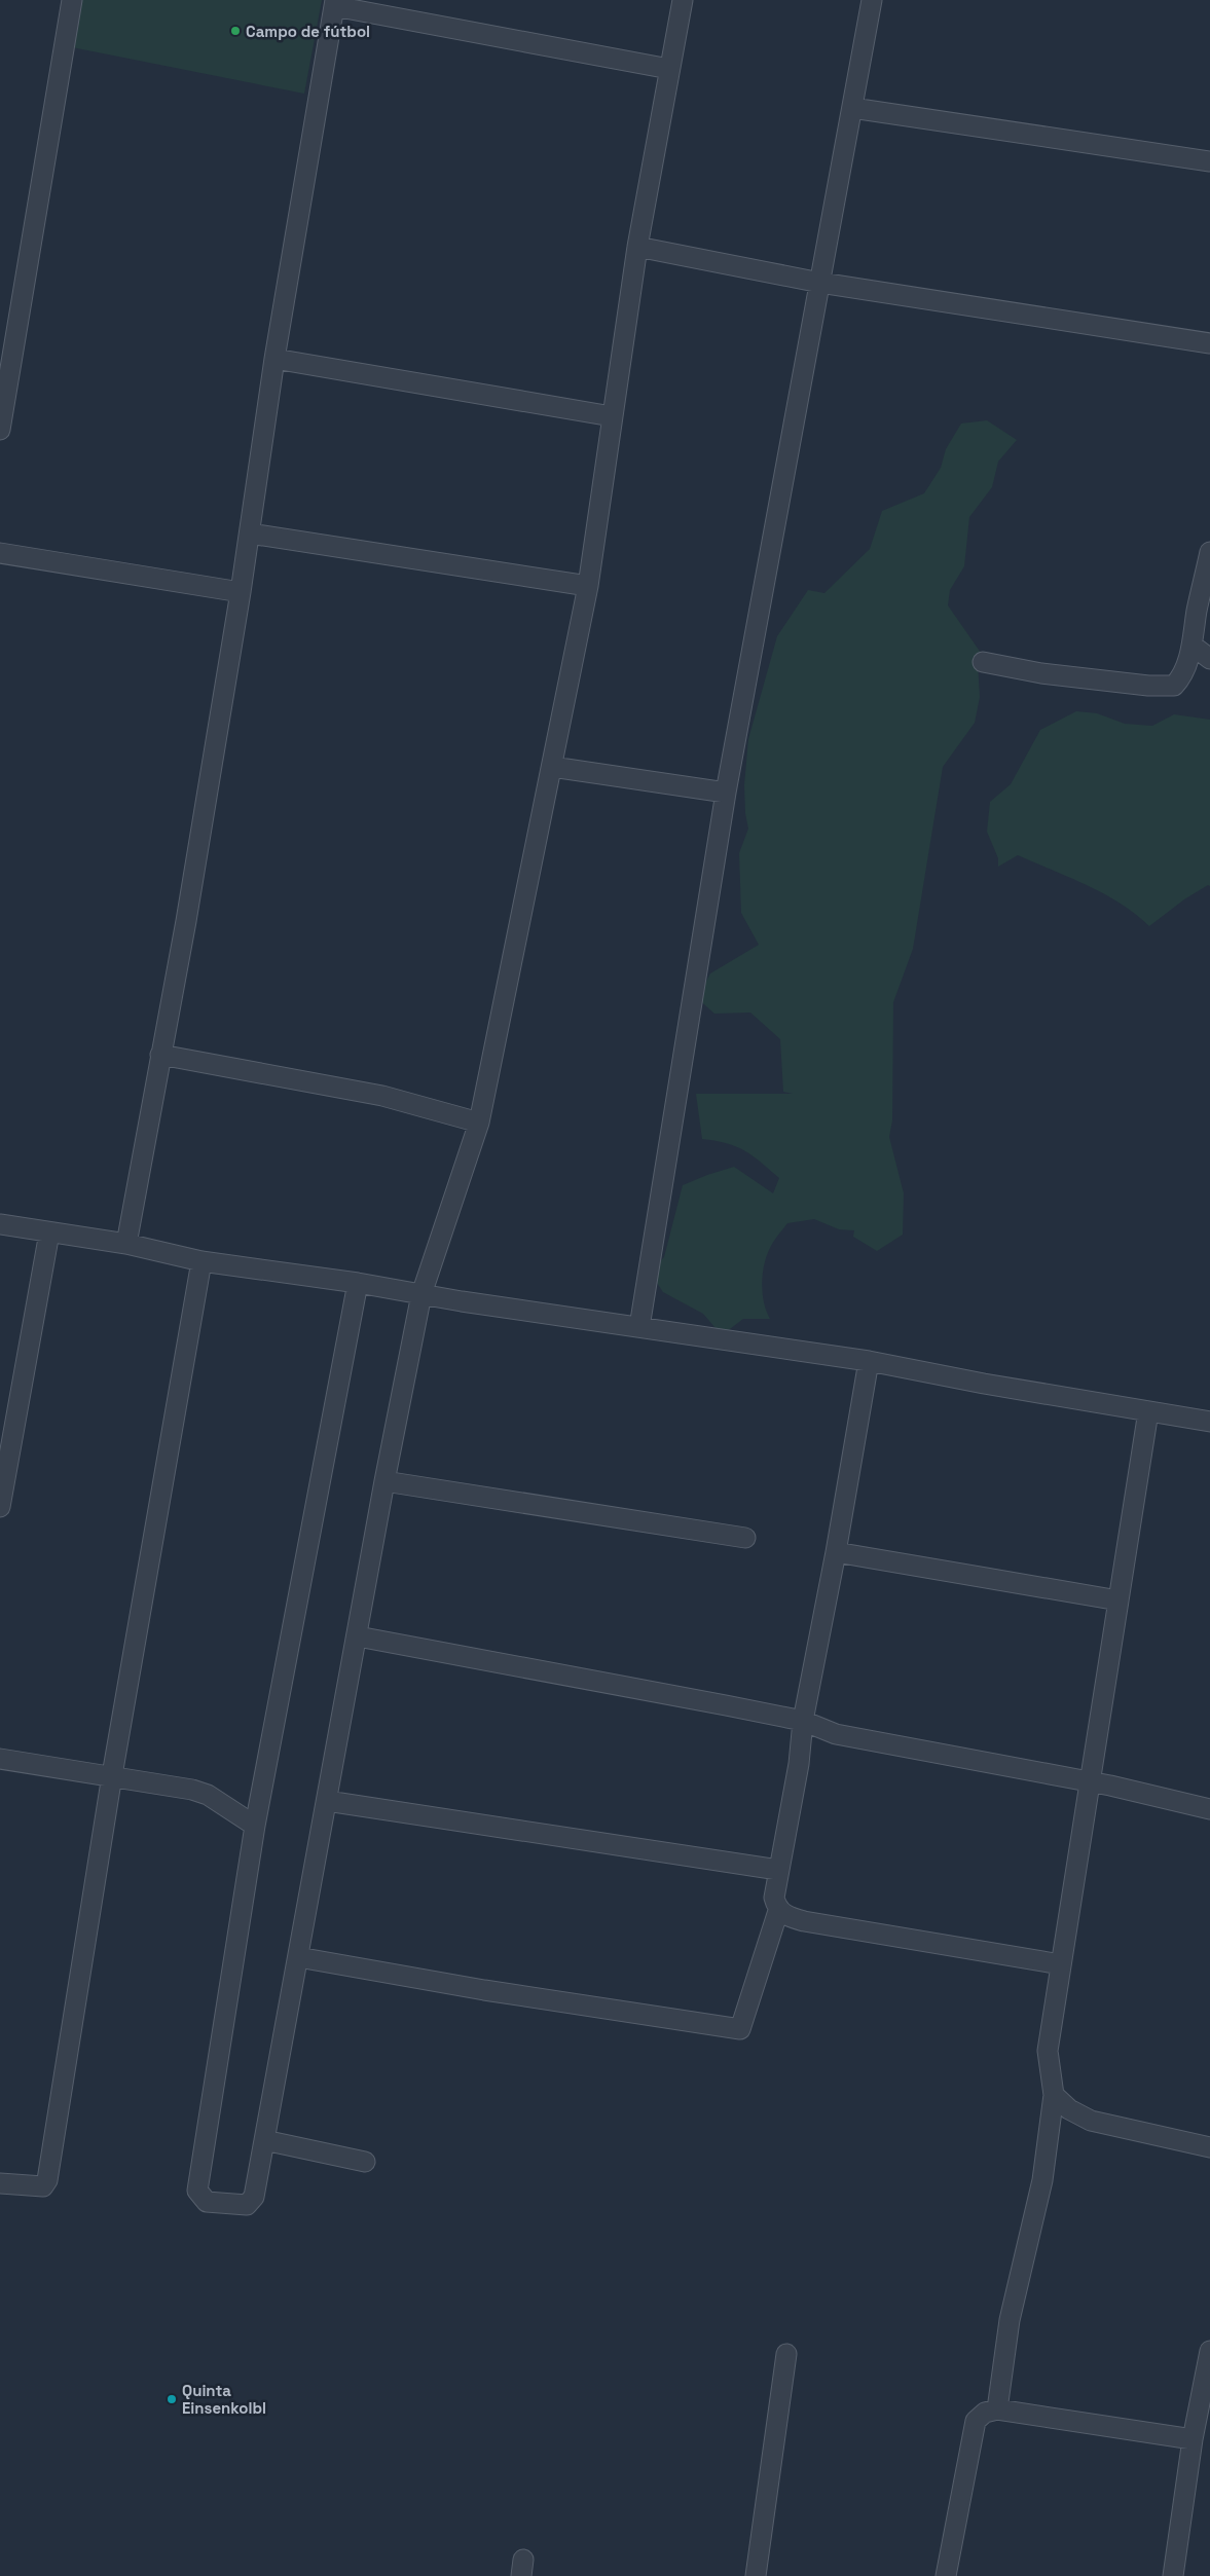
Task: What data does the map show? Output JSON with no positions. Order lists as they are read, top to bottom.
{
  "places": ["Campo de fútbol", "Quinta Einsenkolbl"]
}
